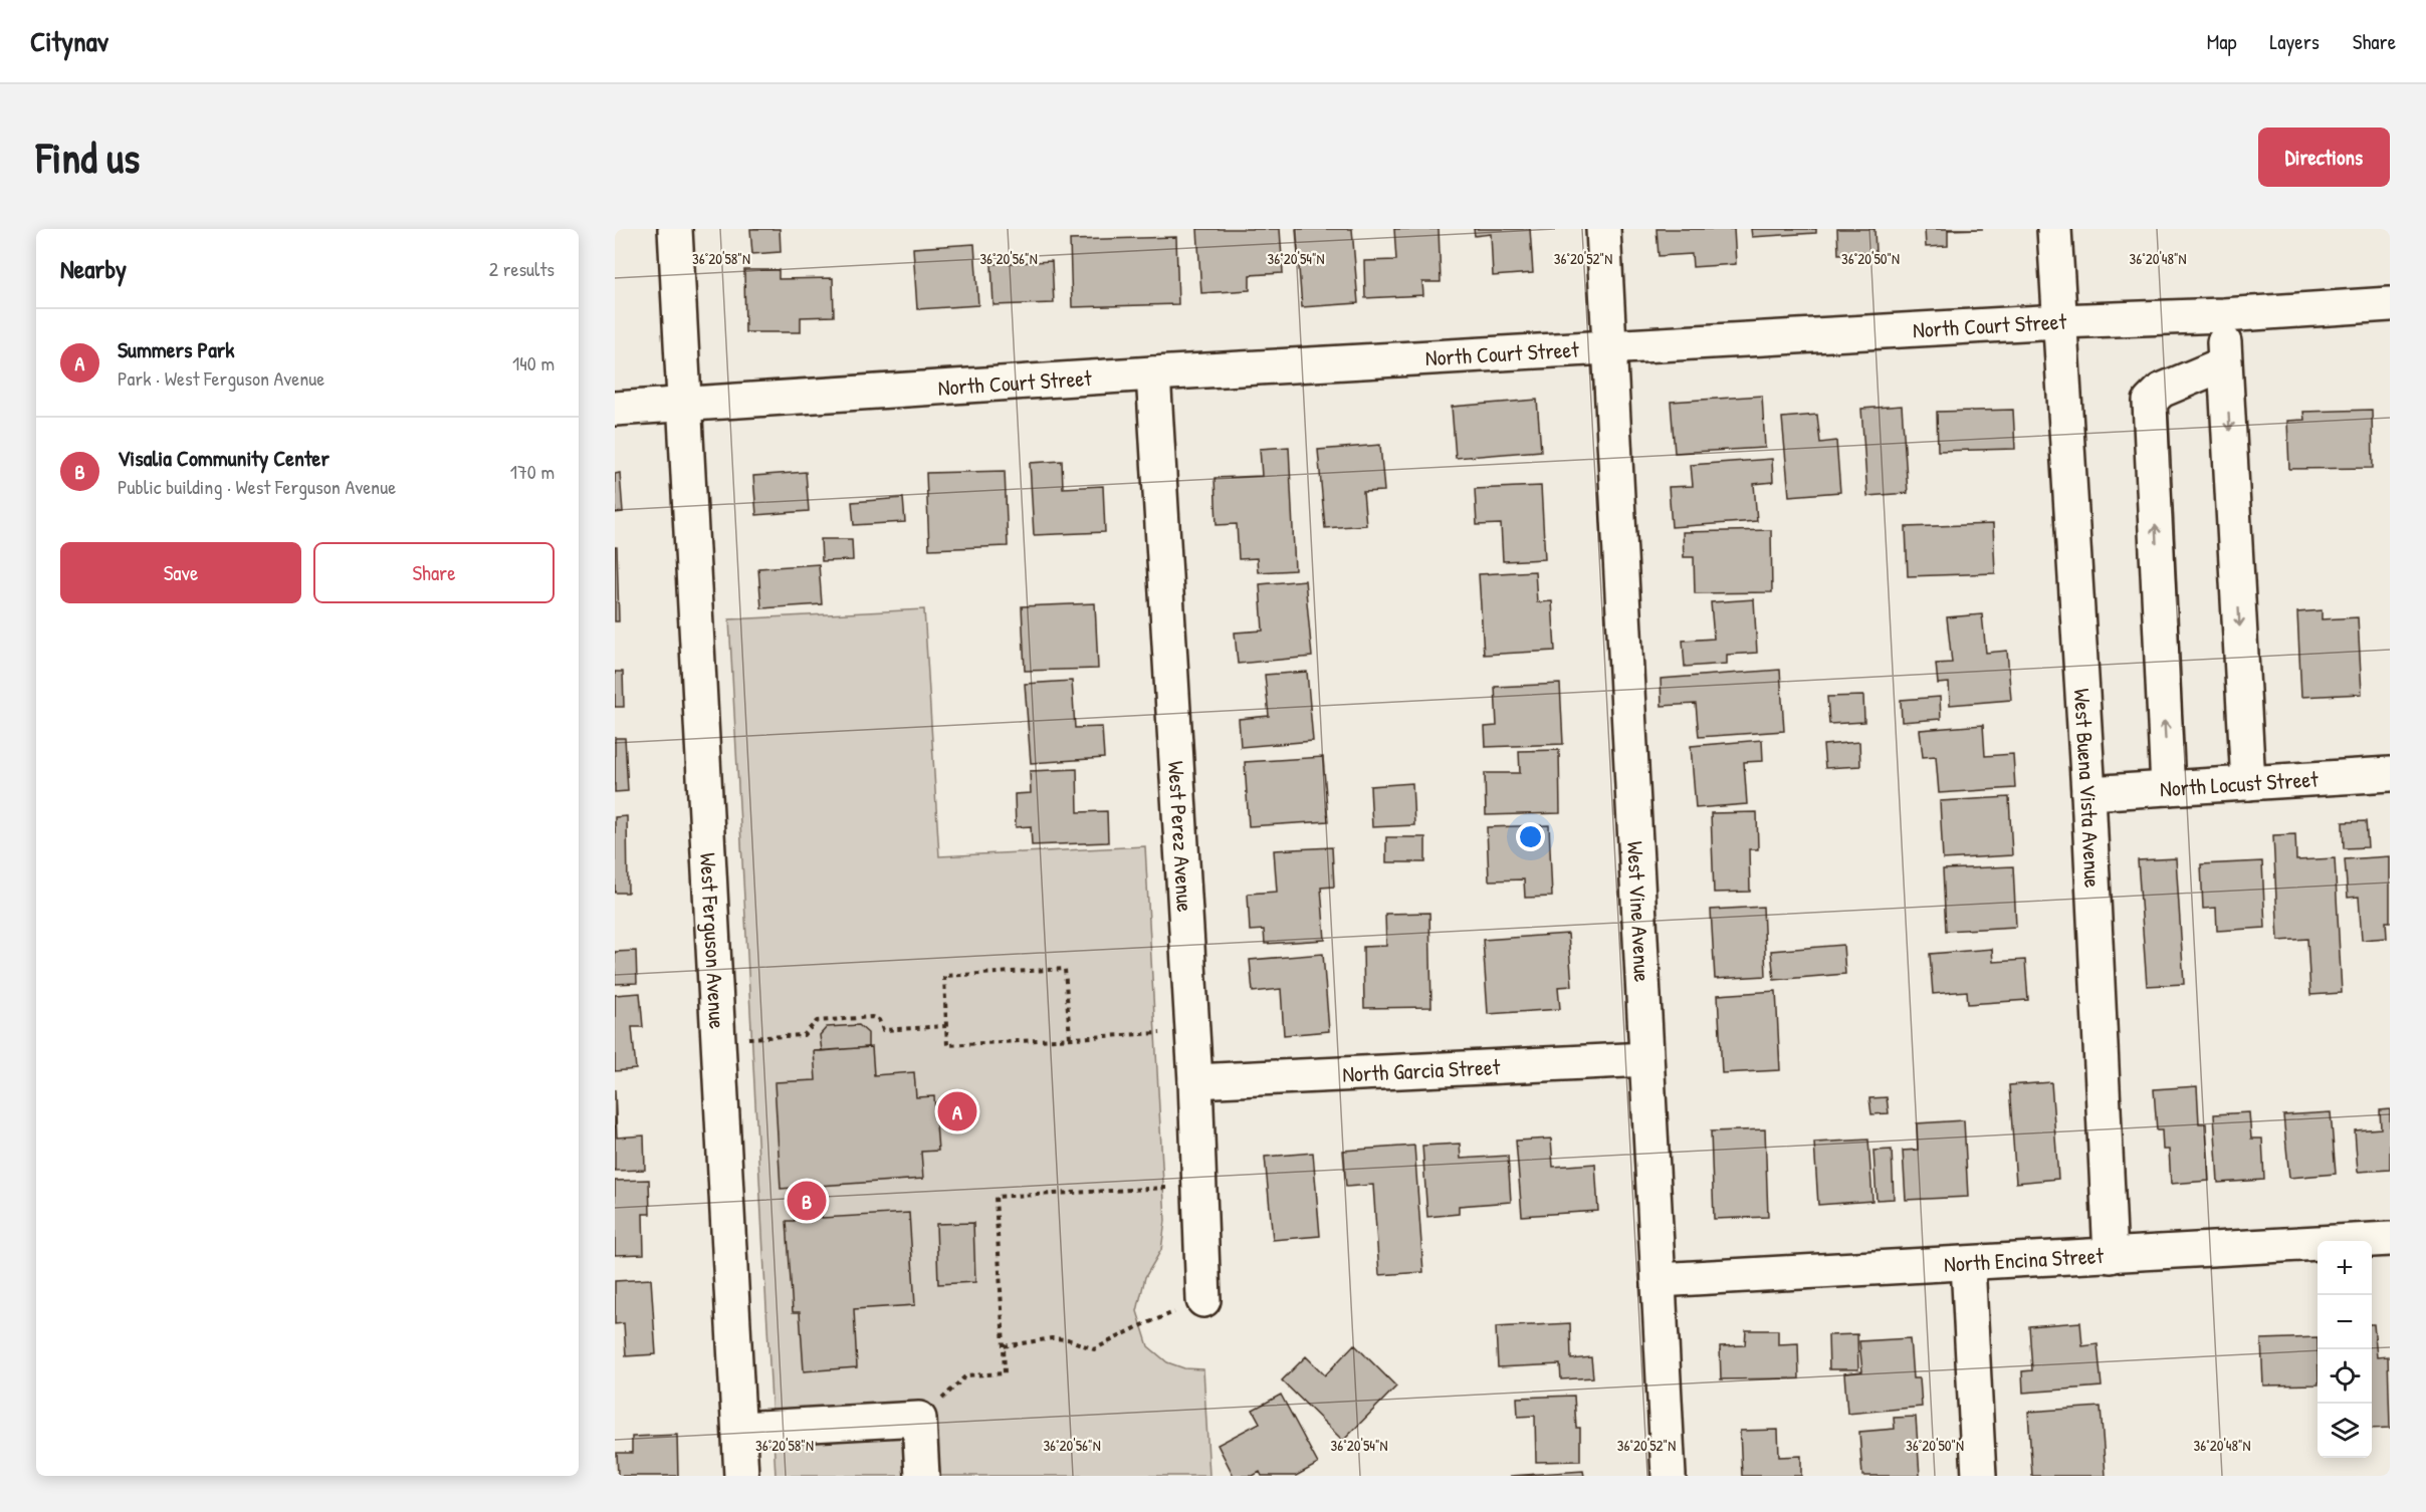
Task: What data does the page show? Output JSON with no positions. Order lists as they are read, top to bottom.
{
  "streets": {
    "street": [
      "North Court Street",
      "North Locust Street",
      "West Buena Vista Avenue",
      "West Perez Avenue",
      "West Vine Avenue",
      "West Ferguson Avenue",
      "North Garcia Street",
      "North Encina Street"
    ]
  },
  "crossings": [
    ["North Court Street", "West Buena Vista Avenue"],
    ["North Court Street", "West Perez Avenue"],
    ["North Court Street", "West Vine Avenue"],
    ["North Court Street", "West Ferguson Avenue"],
    ["North Locust Street", "West Buena Vista Avenue"],
    ["West Buena Vista Avenue", "North Encina Street"],
    ["West Perez Avenue", "North Garcia Street"],
    ["West Vine Avenue", "North Garcia Street"],
    ["West Vine Avenue", "North Encina Street"]
  ],
  "page": {
    "header": "Citynav",
    "nav": ["Map", "Layers", "Share"],
    "buttons": [
      "Directions",
      ["Save", "Share"]
    ],
    "title": "Find us",
    "heading": ["Nearby", "2 results"],
    "list": [
      {
        "mark": "A",
        "name": "Summers Park",
        "note": "Park · West Ferguson Avenue",
        "value": "140 m"
      },
      {
        "mark": "B",
        "name": "Visalia Community Center",
        "note": "Public building · West Ferguson Avenue",
        "value": "170 m"
      }
    ],
    "pins": ["A", "B"],
    "map_buttons": ["+", "−"]
  },
  "coordinates": [
    "36°20'58\"N",
    "36°20'56\"N",
    "36°20'54\"N",
    "36°20'52\"N",
    "36°20'50\"N",
    "36°20'48\"N"
  ]
}
